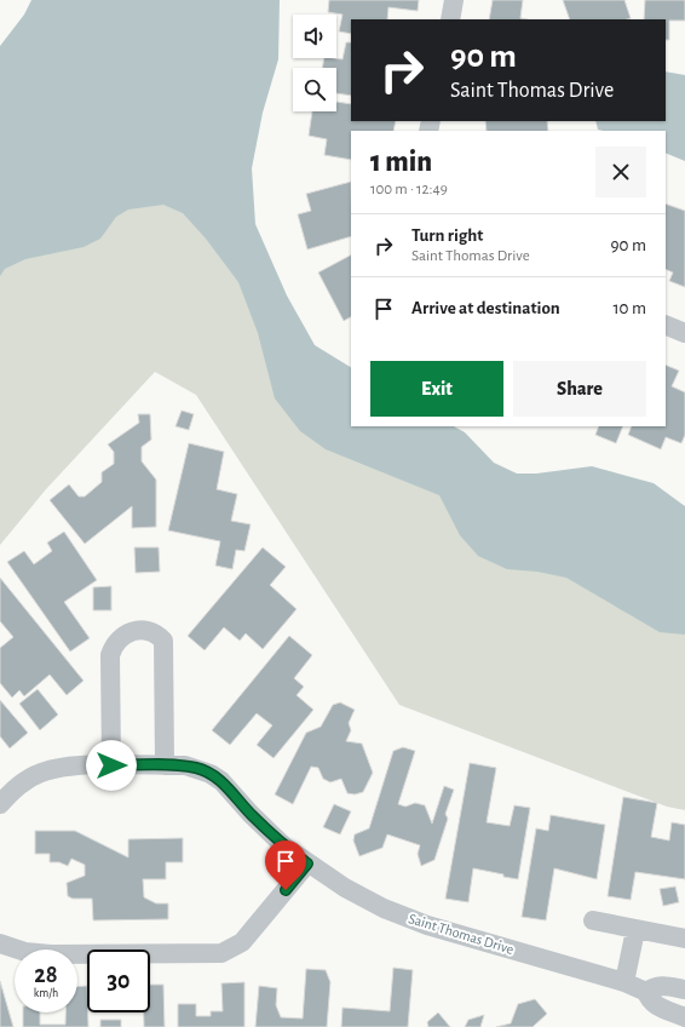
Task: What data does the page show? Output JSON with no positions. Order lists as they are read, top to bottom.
{
  "streets": {
    "street": ["Saint Thomas Drive"]
  },
  "page": {
    "turn": ["90 m", "Saint Thomas Drive"],
    "heading": ["1 min", "100 m · 12:49"],
    "list": [
      {
        "name": "Turn right",
        "note": "Saint Thomas Drive",
        "value": "90 m"
      },
      {
        "name": "Arrive at destination",
        "value": "10 m"
      }
    ],
    "buttons": ["Exit", "Share"],
    "speed": "28 km/h",
    "limit": "30"
  }
}
